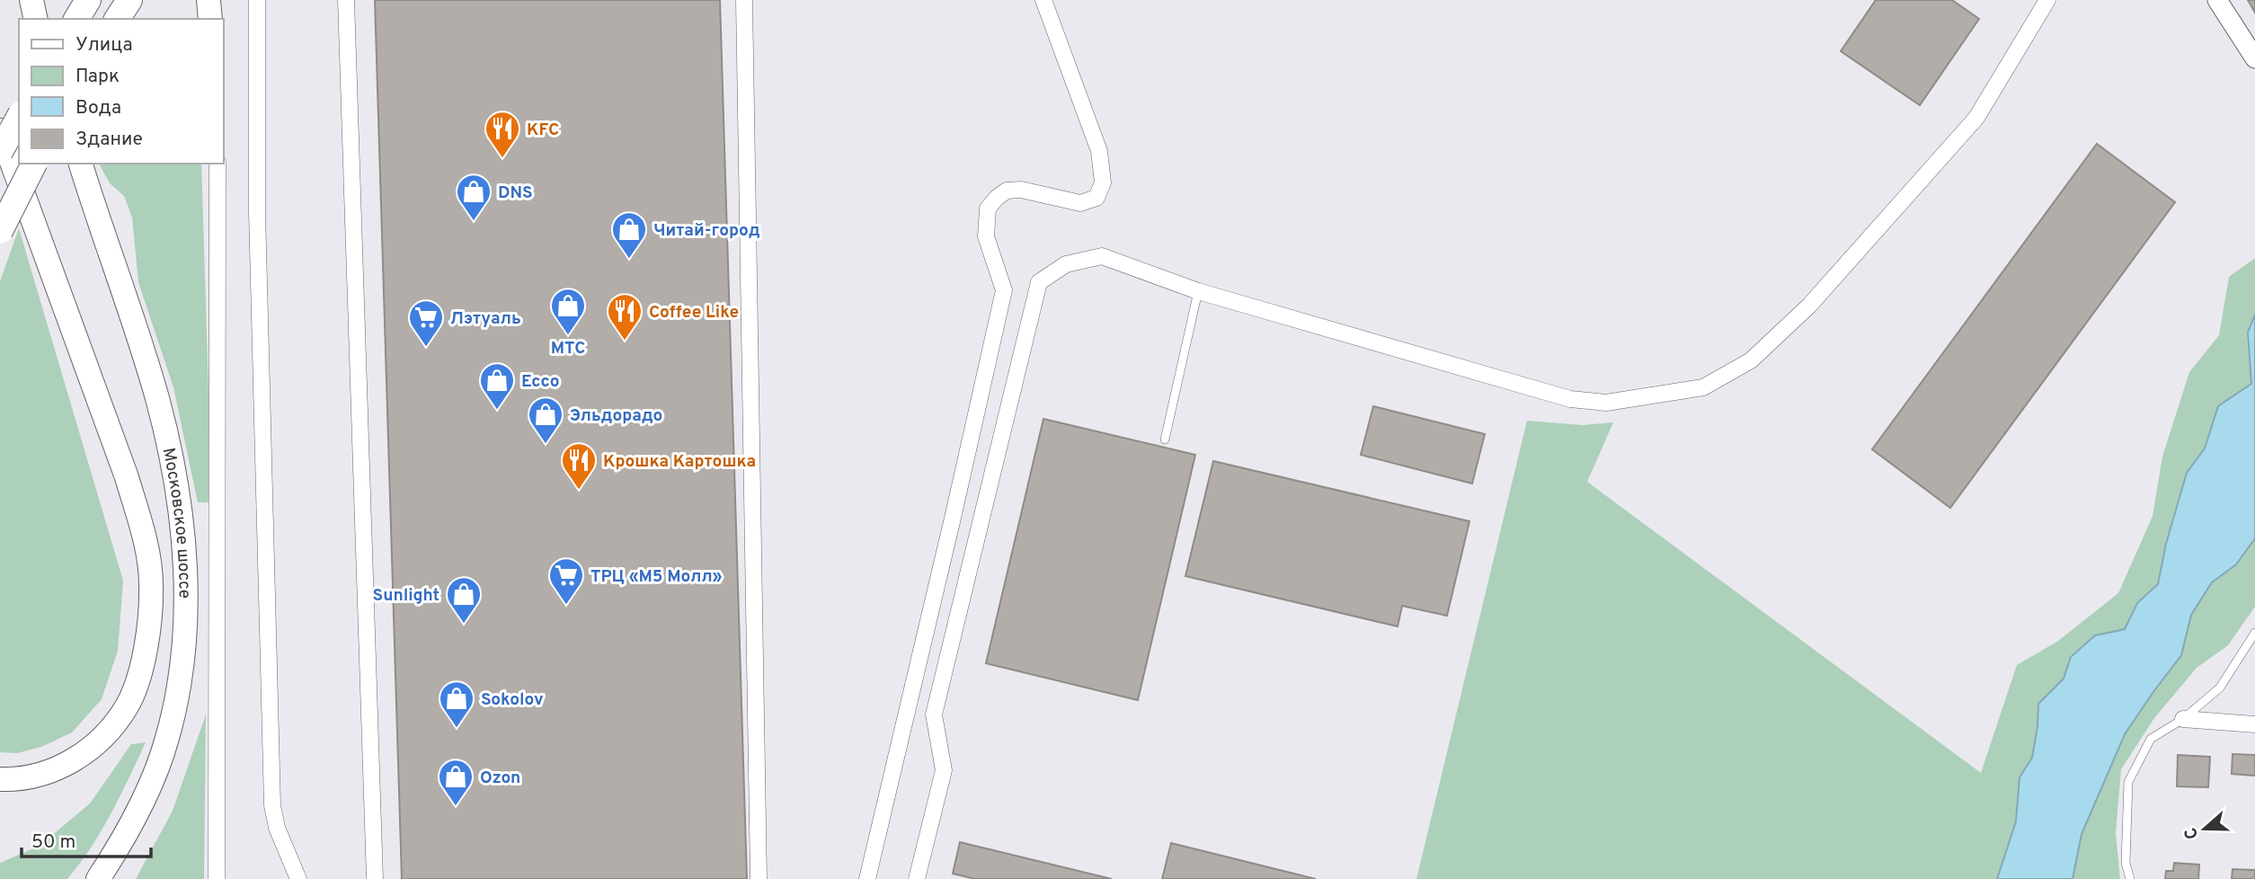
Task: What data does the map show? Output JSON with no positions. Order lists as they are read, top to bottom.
{
  "streets": {
    "main road": ["Московское шоссе"]
  },
  "places": {
    "restaurant": ["KFC", "Coffee Like", "Крошка Картошка"],
    "shop": [
      "DNS",
      "Читай-город",
      "МТС",
      "Ecco",
      "Эльдорадо",
      "Sunlight",
      "Sokolov",
      "Ozon"
    ],
    "supermarket": ["Лэтуаль", "ТРЦ «М5 Молл»"]
  },
  "legend": [
    "Улица",
    "Парк",
    "Вода",
    "Здание"
  ],
  "scale_bar": "50 m",
  "north": "left"
}
